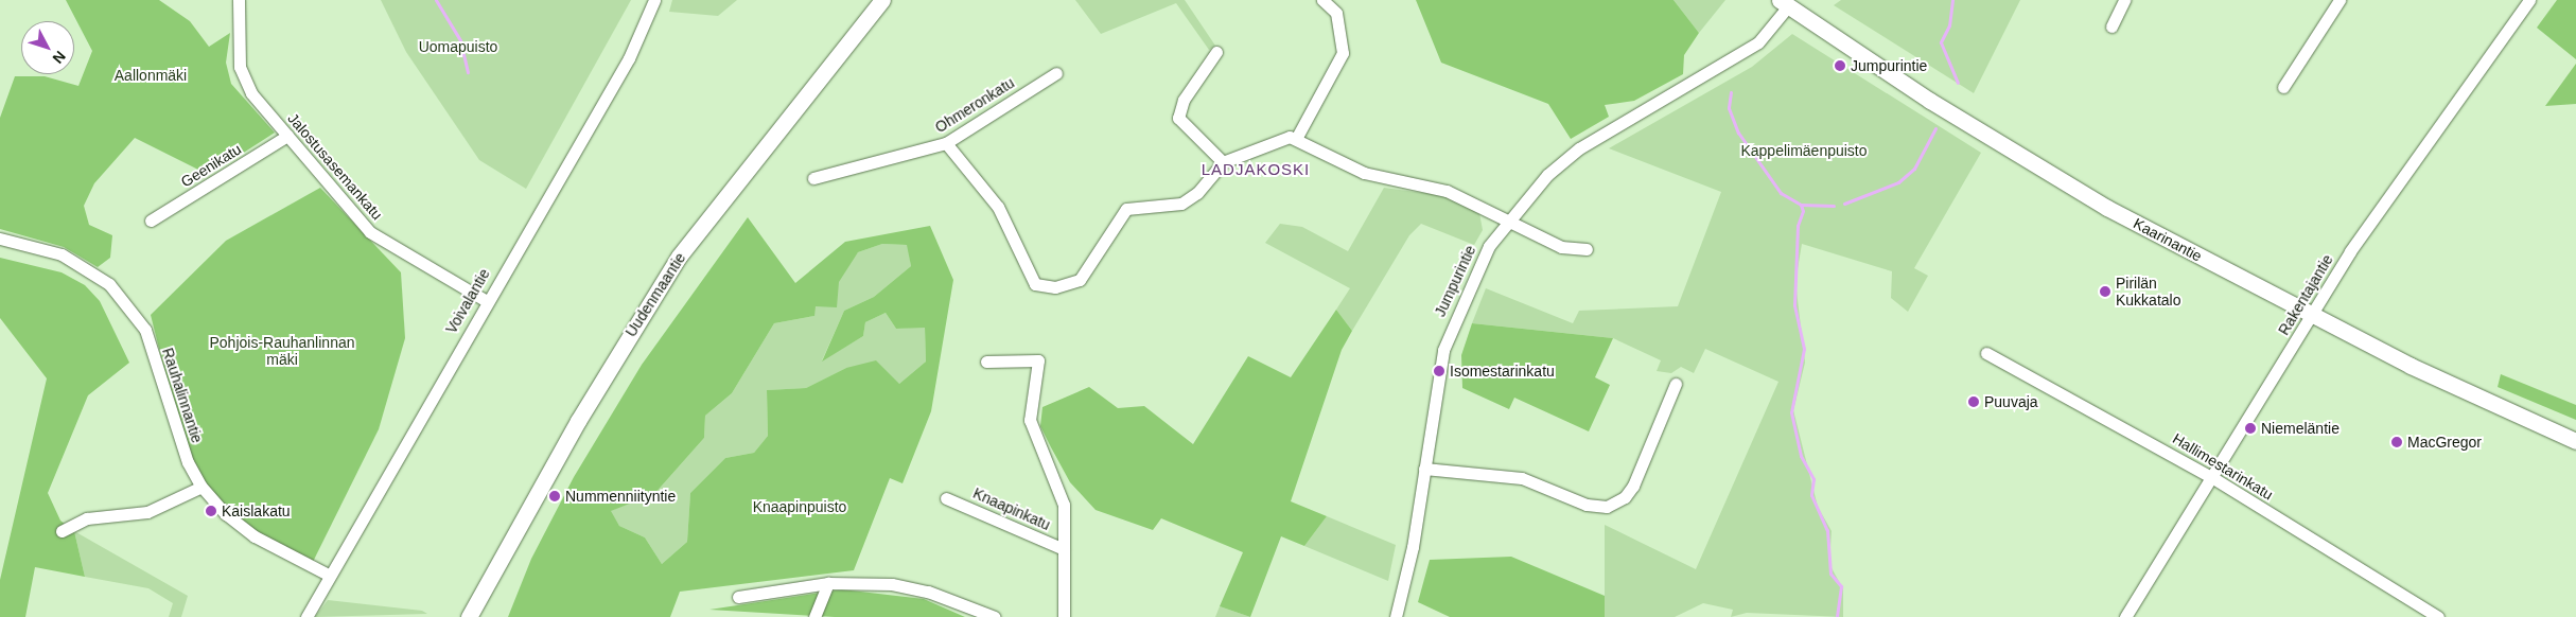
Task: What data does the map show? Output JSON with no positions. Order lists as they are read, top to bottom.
{
  "streets": {
    "main road": ["Kaarinantie", "Uudenmaantie"],
    "street": [
      "Ohmeronkatu",
      "Geenikatu",
      "Jalostusasemankatu",
      "Jumpurintie",
      "Rakentajantie",
      "Voivalantie",
      "Rauhalinnantie",
      "Hallimestarinkatu",
      "Knaapinkatu"
    ]
  },
  "crossings": [
    ["Geenikatu", "Jalostusasemankatu"],
    ["Jalostusasemankatu", "Voivalantie"],
    ["Kaarinantie", "Jumpurintie"],
    ["Kaarinantie", "Rakentajantie"],
    ["Rakentajantie", "Hallimestarinkatu"],
    ["Voivalantie", "Rauhalinnantie"]
  ],
  "districts": ["LADJAKOSKI"],
  "parks": [
    "Uomapuisto",
    "Aallonmäki",
    "Kappelimäenpuisto",
    "Pohjois-Rauhanlinnan mäki",
    "Knaapinpuisto"
  ],
  "places": [
    "Jumpurintie",
    "Pirilän Kukkatalo",
    "Isomestarinkatu",
    "Puuvaja",
    "Niemeläntie",
    "MacGregor",
    "Nummenniityntie",
    "Kaislakatu"
  ],
  "north": "bottom right"
}
